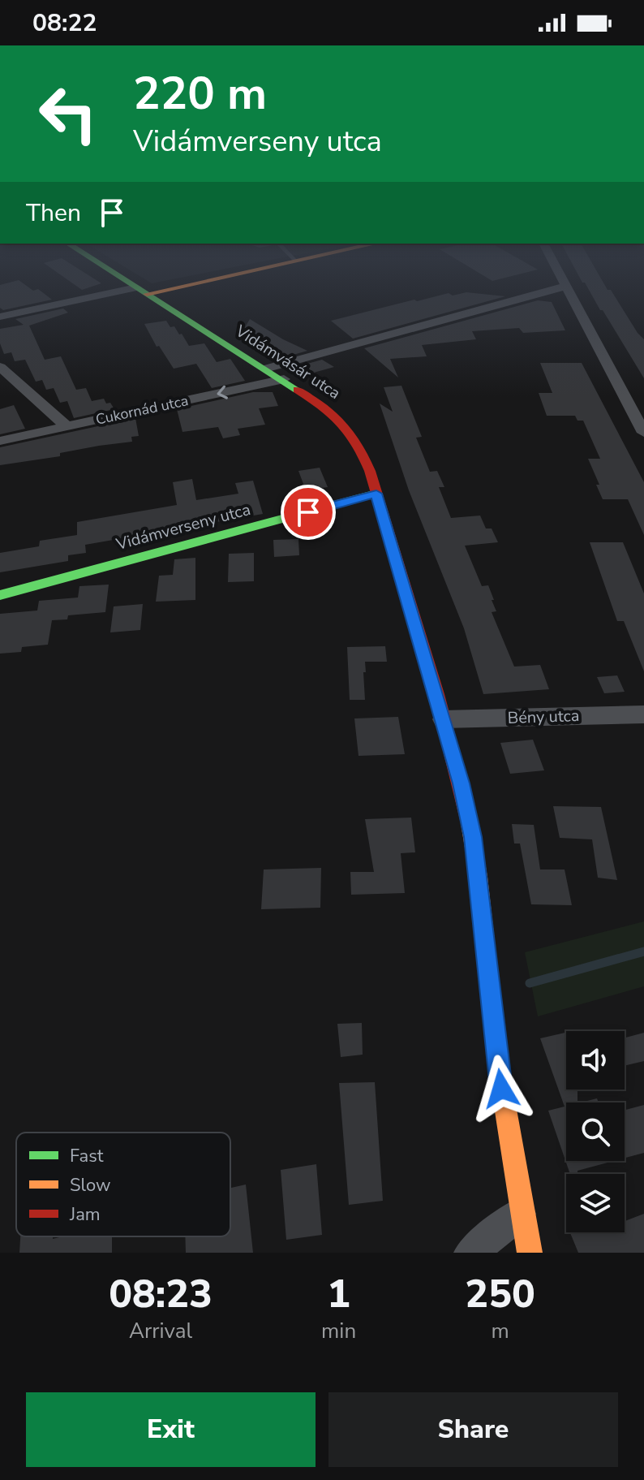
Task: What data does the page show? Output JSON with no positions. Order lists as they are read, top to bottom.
{
  "streets": {
    "main road": ["Vidámvásár utca", "Vidámverseny utca"],
    "street": ["Cukornád utca", "Bény utca"]
  },
  "crossings": [
    ["Vidámvásár utca", "Cukornád utca"],
    ["Vidámvásár utca", "Vidámverseny utca"],
    ["Vidámvásár utca", "Bény utca"]
  ],
  "legend": ["Fast", "Slow", "Jam"],
  "page": {
    "status": "08:22",
    "turn": ["220 m", "Vidámverseny utca"],
    "then": "Then",
    "eta": [
      "08:23",
      "Arrival",
      "1",
      "min",
      "250",
      "m"
    ],
    "buttons": ["Exit", "Share"]
  }
}
